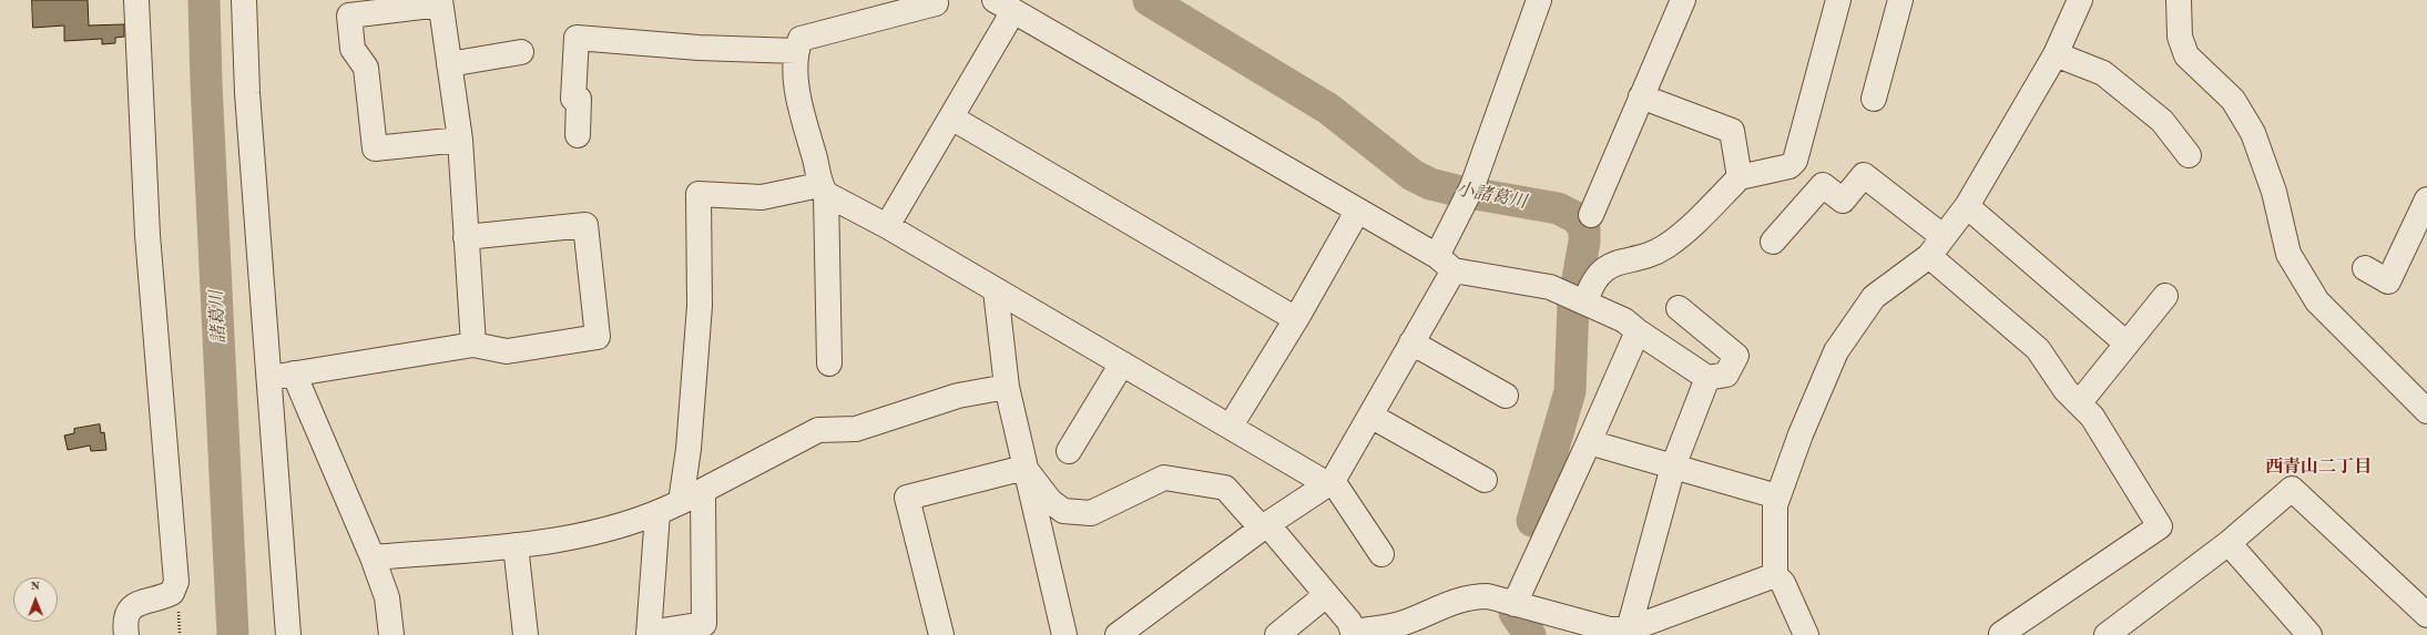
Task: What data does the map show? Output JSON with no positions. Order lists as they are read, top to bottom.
{
  "districts": ["西青山二丁目"],
  "water": ["小諸葛川", "諸葛川"],
  "north": "top"
}
